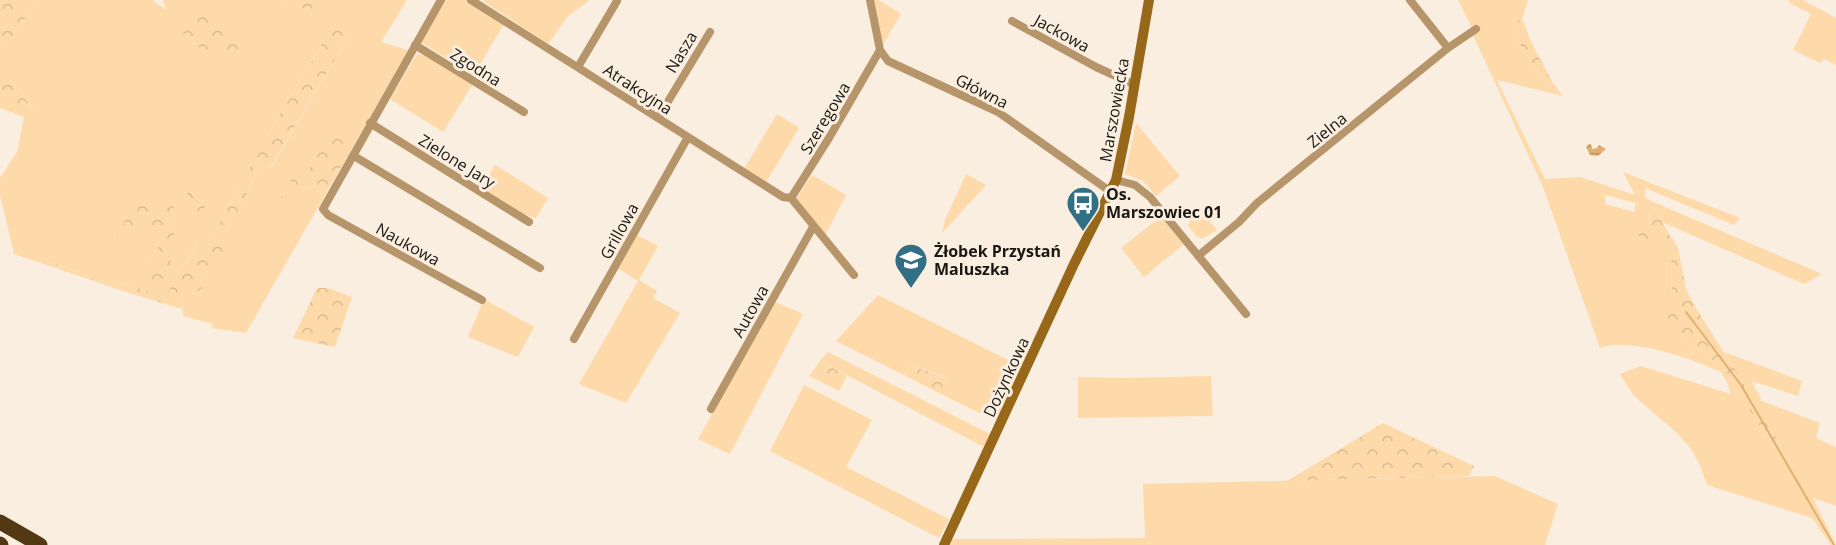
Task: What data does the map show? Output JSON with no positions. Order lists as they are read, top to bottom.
{
  "streets": {
    "street": [
      "Jackowa",
      "Nasza",
      "Zgodna",
      "Atrakcyjna",
      "Główna",
      "Marszowiecka",
      "Szeregowa",
      "Zielna",
      "Zielone Jary",
      "Grillowa",
      "Naukowa",
      "Autowa",
      "Dożynkowa"
    ]
  },
  "crossings": [
    ["Jackowa", "Marszowiecka"],
    ["Nasza", "Atrakcyjna"],
    ["Atrakcyjna", "Szeregowa"],
    ["Atrakcyjna", "Grillowa"],
    ["Główna", "Marszowiecka"],
    ["Główna", "Szeregowa"],
    ["Marszowiecka", "Dożynkowa"]
  ],
  "places": {
    "bus stop": ["Os. Marszowiec 01"],
    "school or university": ["Żłobek Przystań Maluszka"]
  }
}
